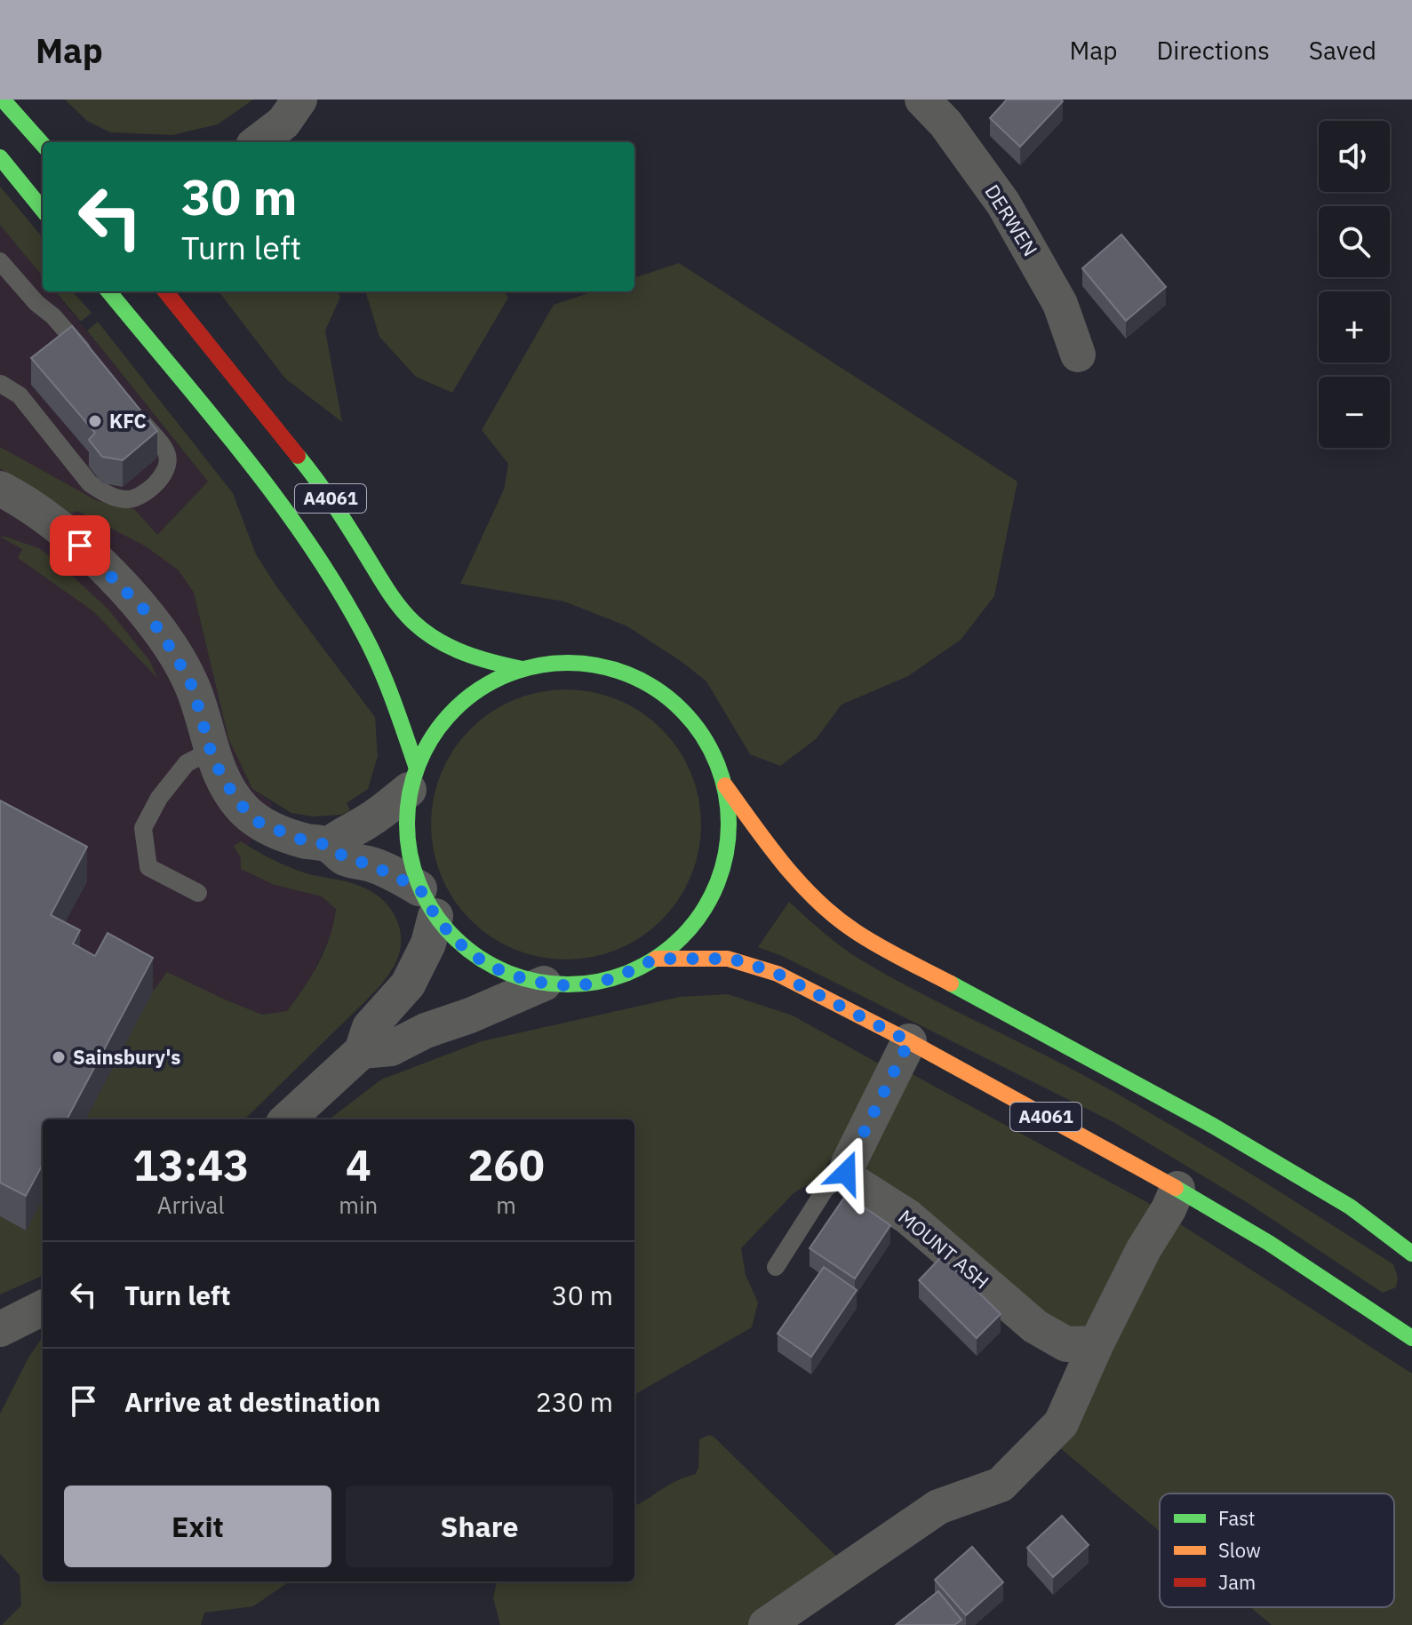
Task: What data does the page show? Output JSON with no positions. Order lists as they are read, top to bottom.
{
  "streets": {
    "main road": ["A4061"],
    "street": ["DERWEN", "MOUNT ASH"]
  },
  "places": ["KFC", "Sainsbury's"],
  "legend": ["Fast", "Slow", "Jam"],
  "page": {
    "header": "Map",
    "nav": ["Map", "Directions", "Saved"],
    "map_buttons": ["+", "−"],
    "turn": ["30 m", "Turn left"],
    "eta": [
      "13:43",
      "Arrival",
      "4",
      "min",
      "260",
      "m"
    ],
    "list": [
      {
        "name": "Turn left",
        "value": "30 m"
      },
      {
        "name": "Arrive at destination",
        "value": "230 m"
      }
    ],
    "buttons": ["Exit", "Share"]
  }
}
